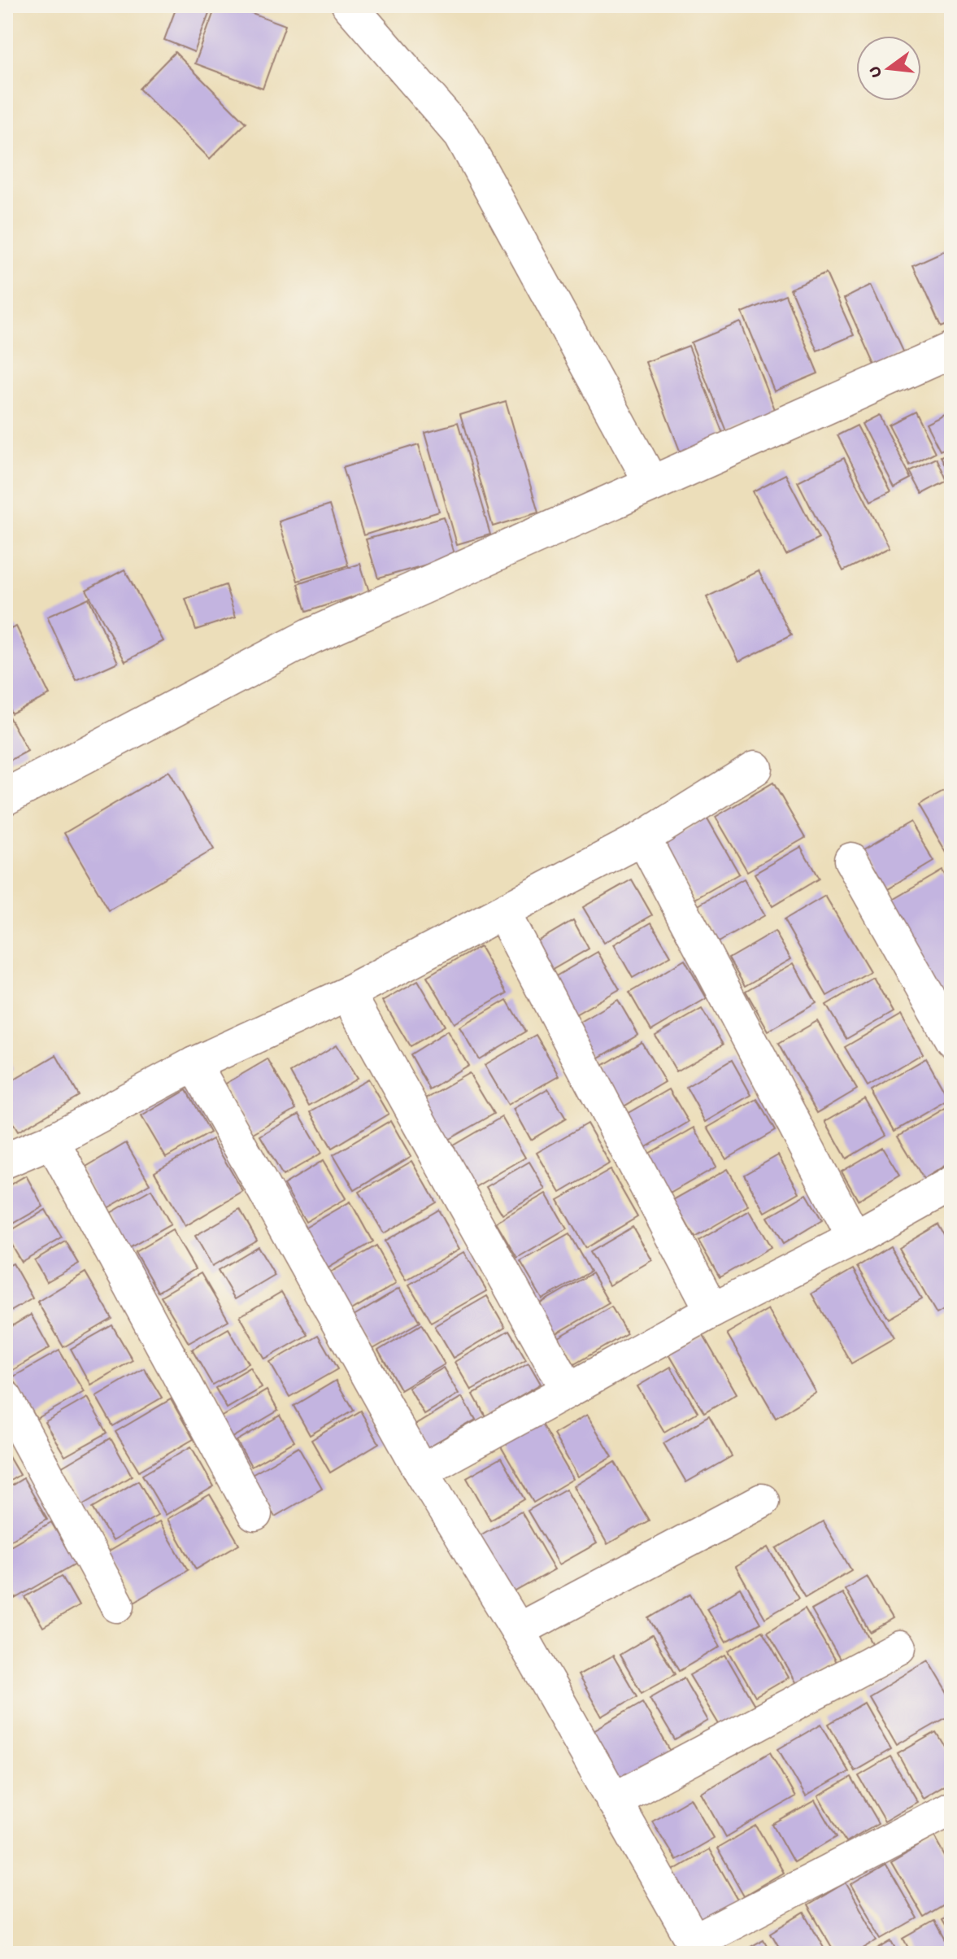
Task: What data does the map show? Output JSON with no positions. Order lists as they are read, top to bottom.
{
  "north": "left"
}
